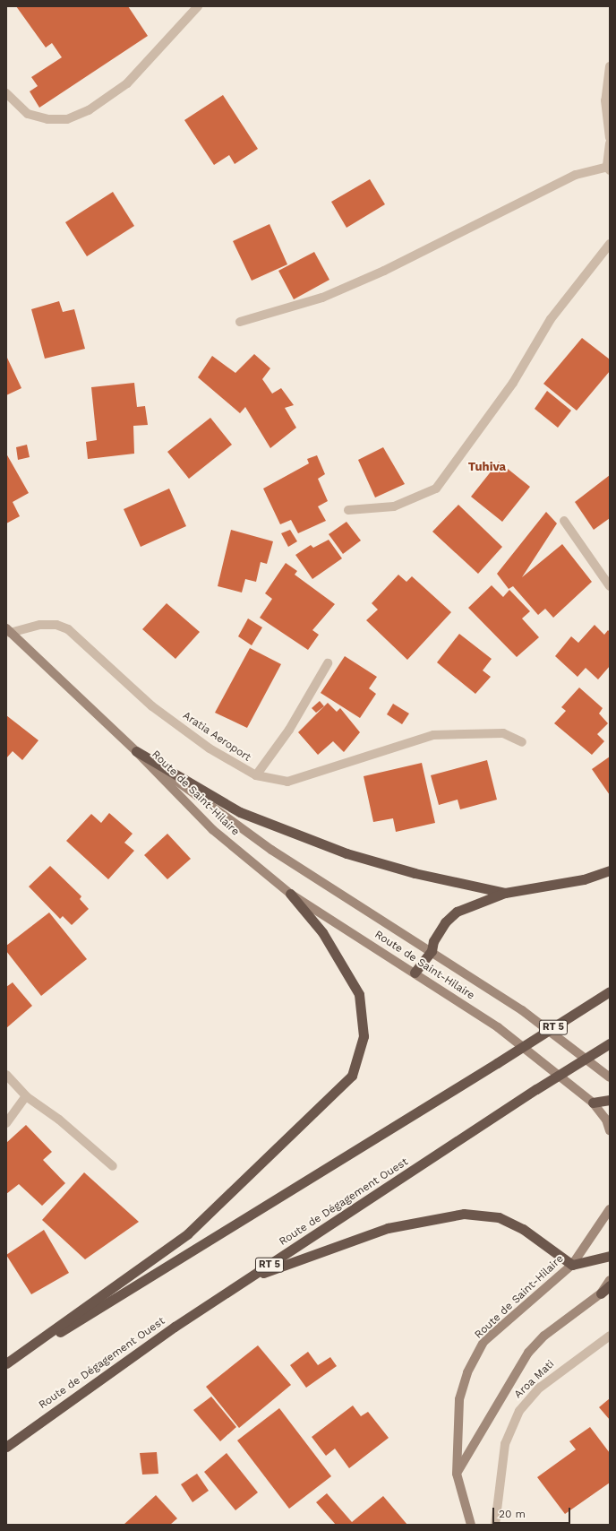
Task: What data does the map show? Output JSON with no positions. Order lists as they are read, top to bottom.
{
  "streets": {
    "highway": ["RT 5", "Route de Dégagement Ouest"],
    "main road": ["Route de Saint-Hilaire"],
    "street": ["Aratia Aeroport", "Aroa Mati"]
  },
  "districts": ["Tuhiva"],
  "scale_bar": "20 m"
}
